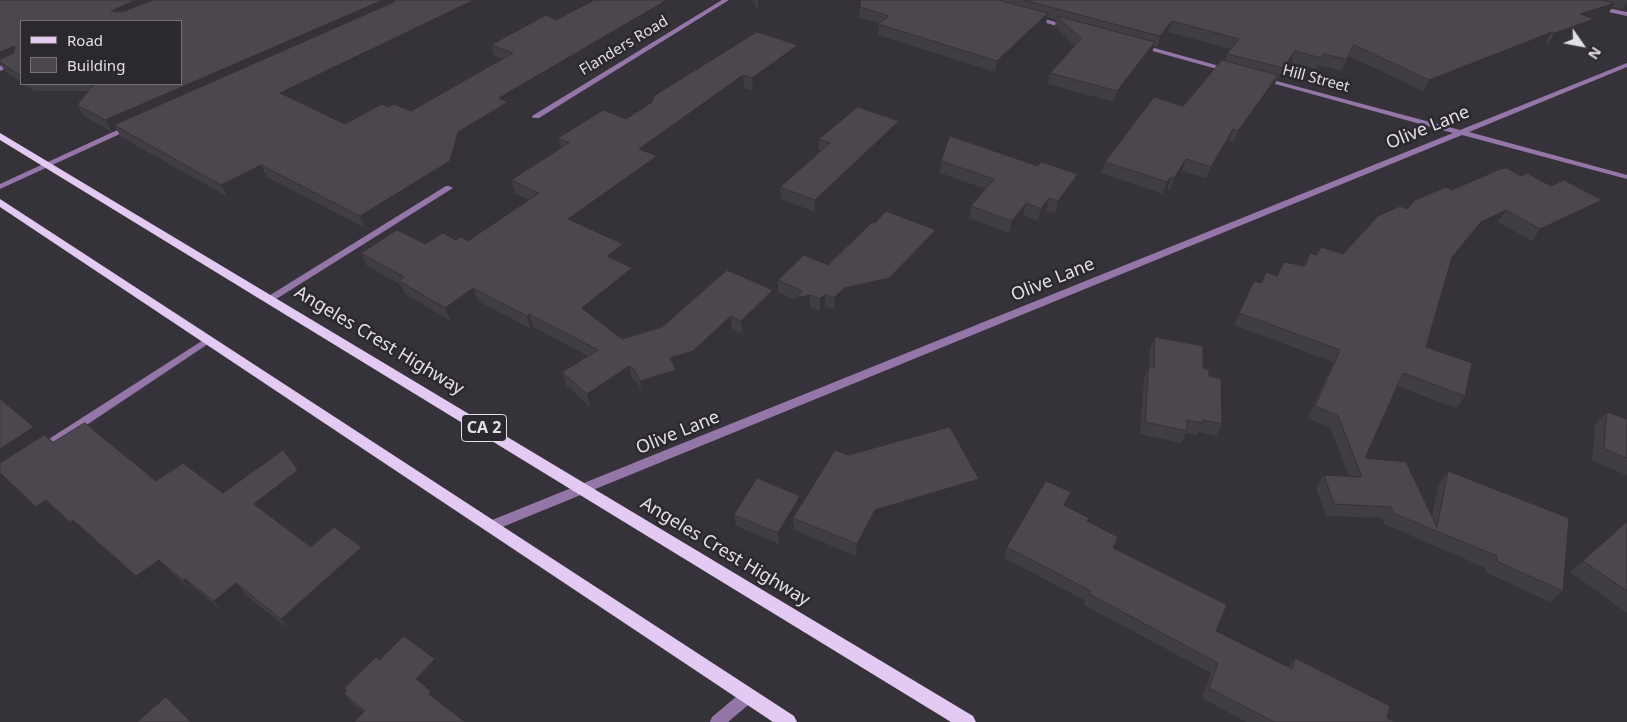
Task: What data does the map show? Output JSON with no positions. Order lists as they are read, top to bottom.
{
  "streets": {
    "main road": ["Angeles Crest Highway", "CA 2"],
    "street": ["Flanders Road", "Hill Street", "Olive Lane"]
  },
  "crossings": [
    ["Hill Street", "Olive Lane"],
    ["Olive Lane", "Angeles Crest Highway"]
  ],
  "legend": ["Road", "Building"],
  "north": "bottom right"
}
